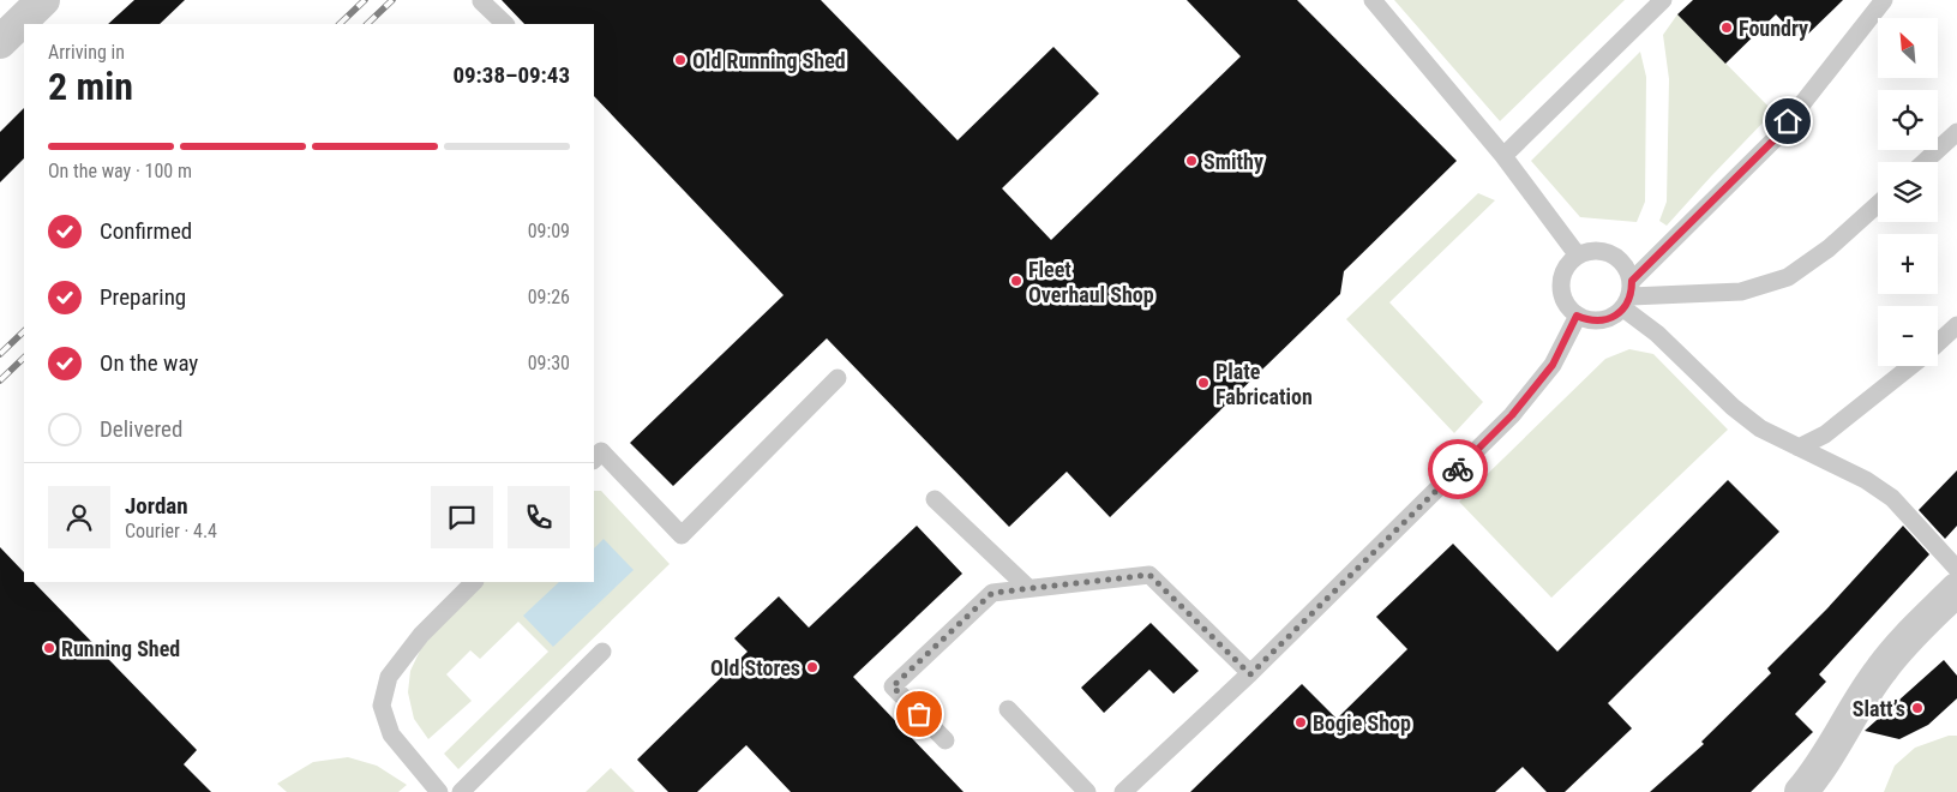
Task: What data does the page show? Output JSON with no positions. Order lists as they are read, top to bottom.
{
  "places": [
    "Foundry",
    "Old Running Shed",
    "Smithy",
    "Fleet Overhaul Shop",
    "Plate Fabrication",
    "Running Shed",
    "Old Stores",
    "Slatt’s",
    "Bogie Shop"
  ],
  "north": "top left",
  "page": {
    "map_buttons": ["+", "−"],
    "heading": ["2 min", "Arriving in", "09:38–09:43"],
    "panel": ["Jordan", "Courier · 4.4"],
    "bar": "On the way · 100 m",
    "list": [
      ["Confirmed", "09:09"],
      ["Preparing", "09:26"],
      ["On the way", "09:30"],
      "Delivered"
    ]
  }
}
